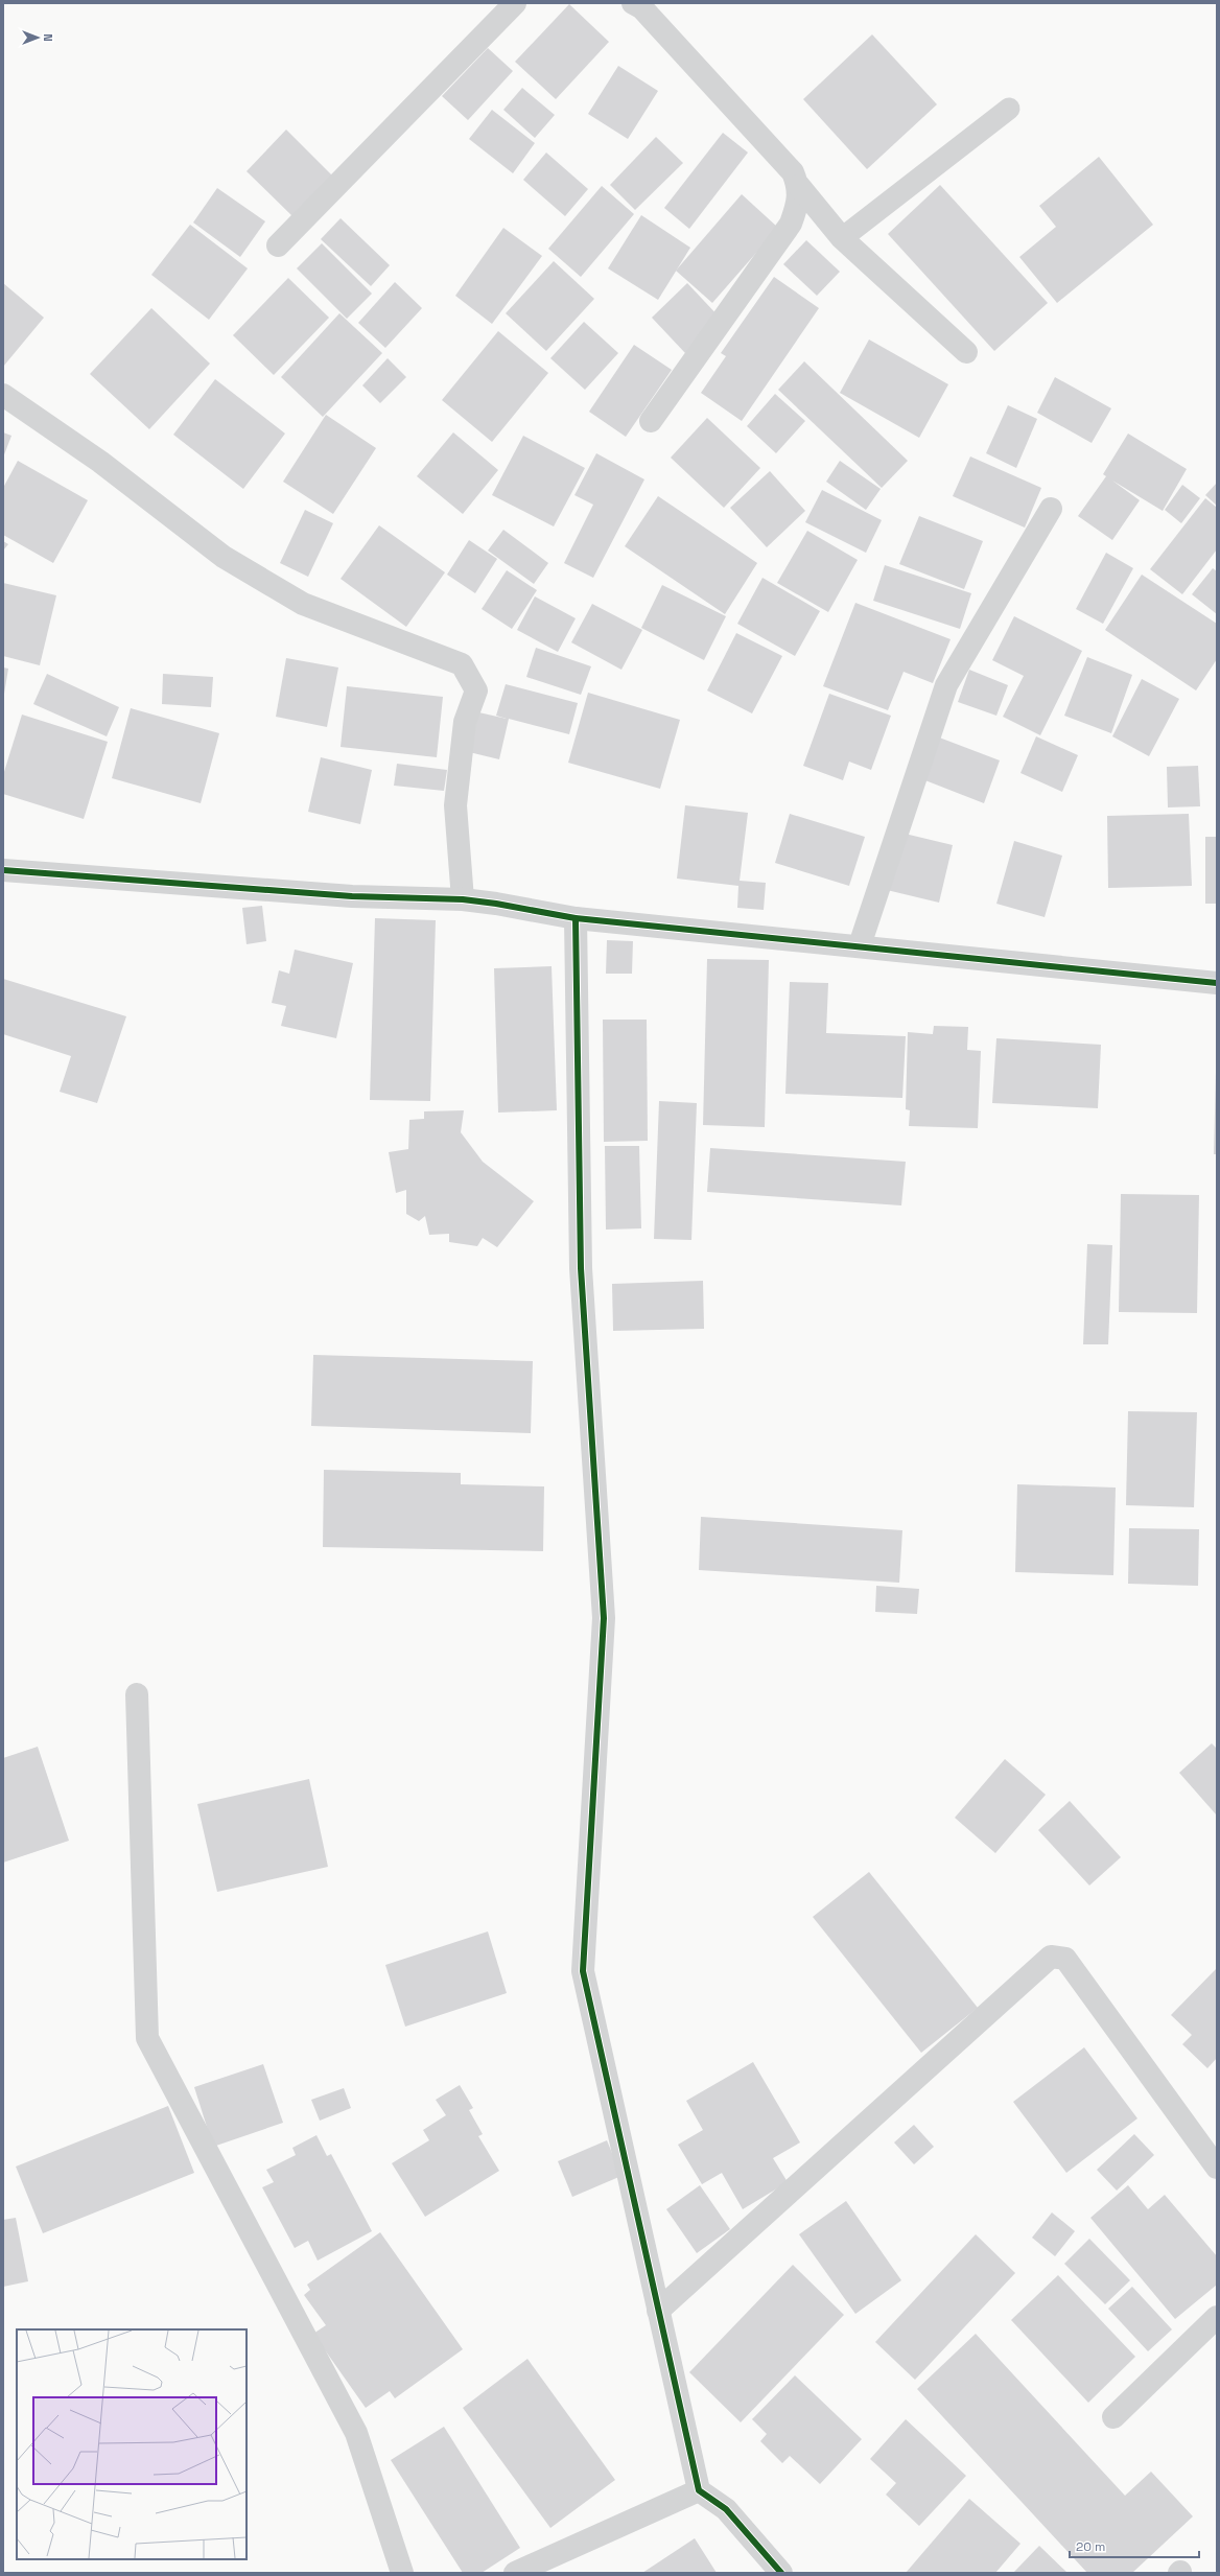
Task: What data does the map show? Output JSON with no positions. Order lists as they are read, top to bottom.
{
  "scale_bar": "20 m",
  "north": "right"
}
